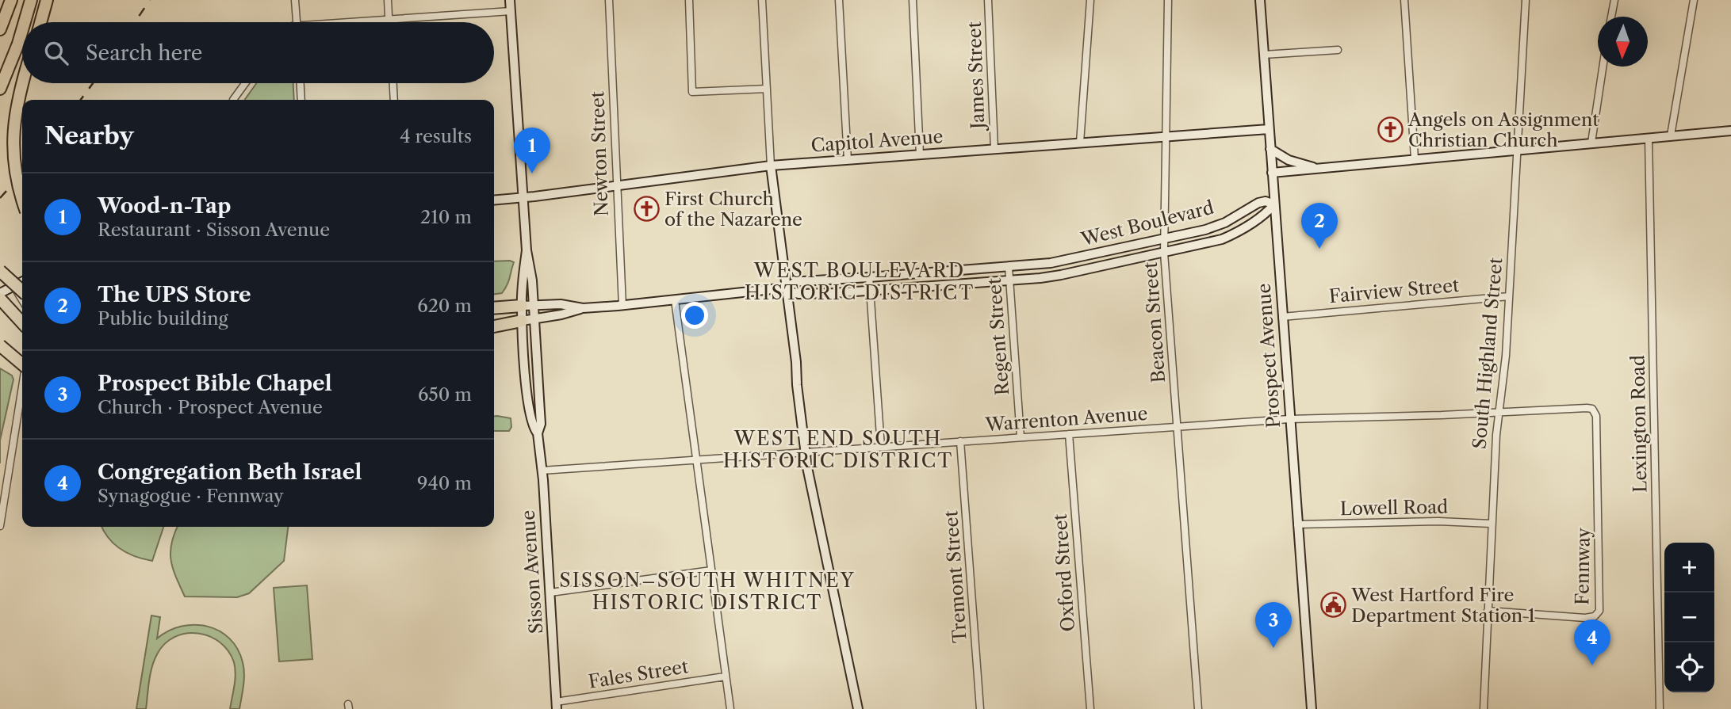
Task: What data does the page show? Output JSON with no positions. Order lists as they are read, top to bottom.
{
  "streets": {
    "main road": [
      "Capitol Avenue",
      "West Boulevard",
      "Prospect Avenue",
      "Sisson Avenue"
    ],
    "street": [
      "James Street",
      "Newton Street",
      "Fairview Street",
      "Beacon Street",
      "Regent Street",
      "South Highland Street",
      "Warrenton Avenue",
      "Lexington Road",
      "Lowell Road",
      "Fennway",
      "Oxford Street",
      "Tremont Street",
      "Fales Street"
    ]
  },
  "crossings": [
    ["James Street", "Capitol Avenue"],
    ["Capitol Avenue", "Newton Street"],
    ["Capitol Avenue", "Beacon Street"],
    ["Capitol Avenue", "Prospect Avenue"],
    ["Capitol Avenue", "Sisson Avenue"],
    ["Newton Street", "West Boulevard"],
    ["West Boulevard", "Beacon Street"],
    ["West Boulevard", "Regent Street"],
    ["West Boulevard", "Prospect Avenue"],
    ["West Boulevard", "Sisson Avenue"],
    ["Fairview Street", "South Highland Street"],
    ["Fairview Street", "Prospect Avenue"],
    ["Beacon Street", "Warrenton Avenue"],
    ["Regent Street", "Warrenton Avenue"],
    ["South Highland Street", "Warrenton Avenue"],
    ["South Highland Street", "Lowell Road"],
    ["South Highland Street", "Fennway"],
    ["Prospect Avenue", "Warrenton Avenue"],
    ["Prospect Avenue", "Lowell Road"],
    ["Warrenton Avenue", "Fennway"],
    ["Warrenton Avenue", "Sisson Avenue"],
    ["Warrenton Avenue", "Oxford Street"],
    ["Warrenton Avenue", "Tremont Street"],
    ["Sisson Avenue", "Fales Street"]
  ],
  "districts": ["WEST BOULEVARD HISTORIC DISTRICT", "WEST END SOUTH HISTORIC DISTRICT", "SISSON–SOUTH WHITNEY HISTORIC DISTRICT"],
  "places": {
    "church": ["Angels on Assignment Christian Church", "First Church of the Nazarene"],
    "public building": ["West Hartford Fire Department Station 1"]
  },
  "north": "bottom",
  "page": {
    "search": "Search here",
    "heading": ["Nearby", "4 results"],
    "pins": [
      "1",
      "2",
      "3",
      "4"
    ],
    "list": [
      {
        "mark": "1",
        "name": "Wood-n-Tap",
        "note": "Restaurant · Sisson Avenue",
        "value": "210 m"
      },
      {
        "mark": "2",
        "name": "The UPS Store",
        "note": "Public building",
        "value": "620 m"
      },
      {
        "mark": "3",
        "name": "Prospect Bible Chapel",
        "note": "Church · Prospect Avenue",
        "value": "650 m"
      },
      {
        "mark": "4",
        "name": "Congregation Beth Israel",
        "note": "Synagogue · Fennway",
        "value": "940 m"
      }
    ],
    "map_buttons": ["+", "−"]
  }
}
